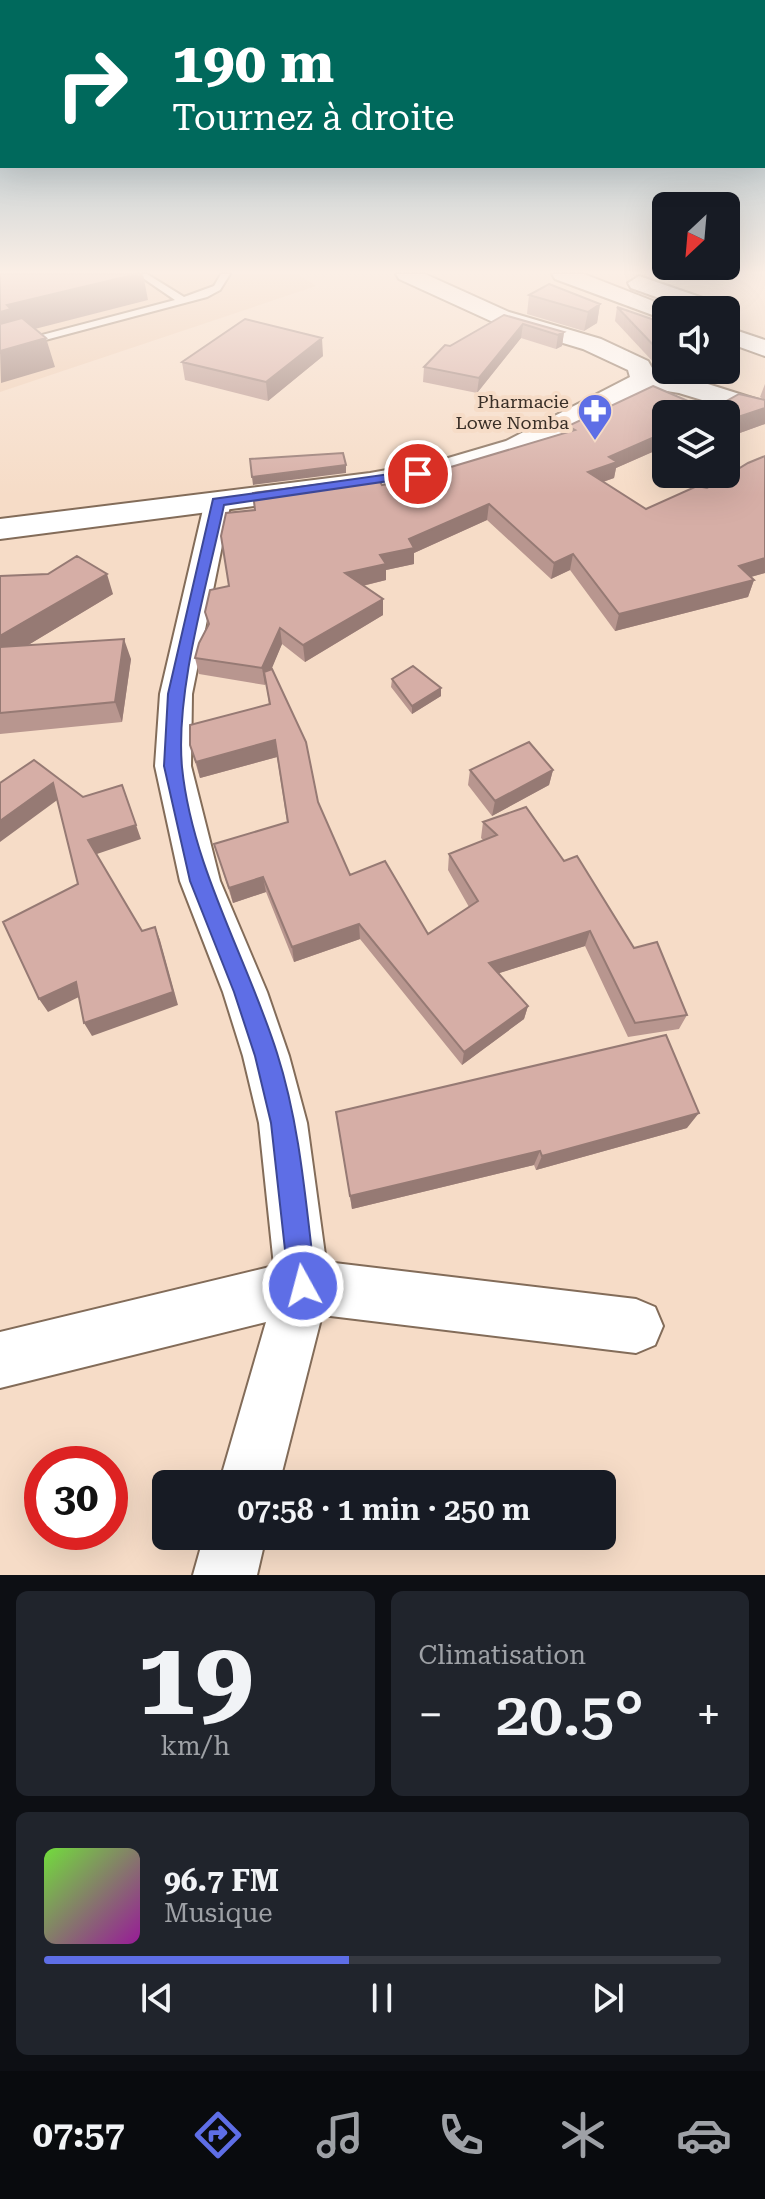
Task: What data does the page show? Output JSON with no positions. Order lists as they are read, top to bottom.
{
  "places": {
    "pharmacy": ["Pharmacie Lowe Nomba"]
  },
  "north": "bottom left",
  "page": {
    "turn": ["190 m", "Tournez à droite"],
    "limit": "30",
    "trip": "07:58 · 1 min · 250 m",
    "tile": [
      ["19", "km/h"],
      "Climatisation"
    ],
    "heat": ["−", "20.5°", "+"],
    "song": ["96.7 FM", "Musique"],
    "tabs": "07:57"
  }
}
